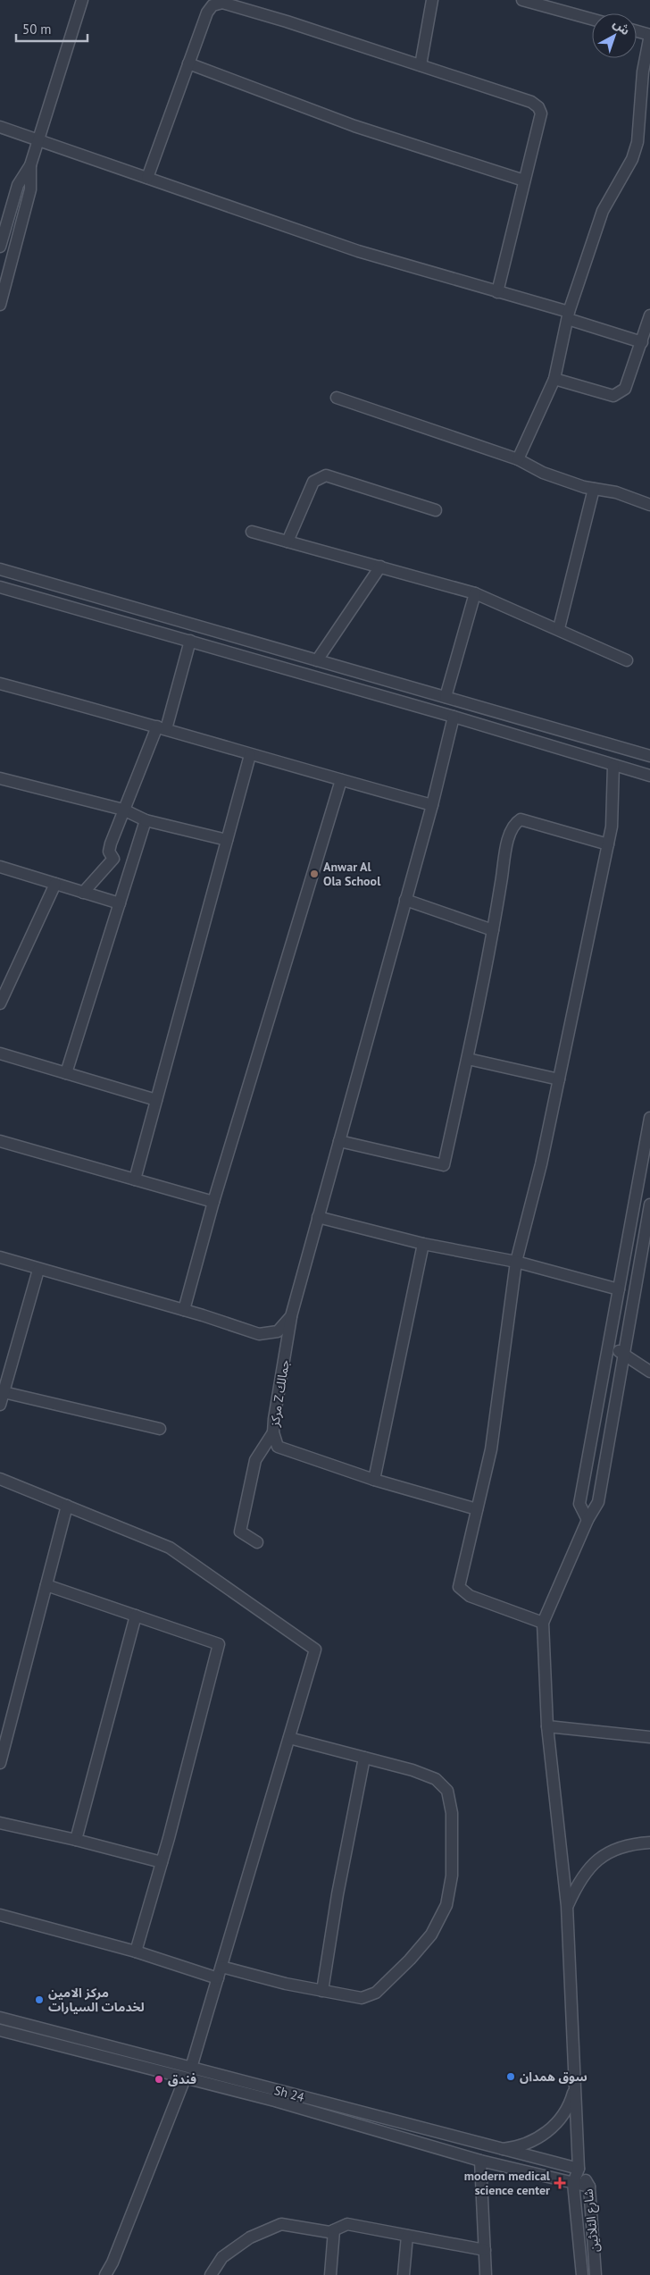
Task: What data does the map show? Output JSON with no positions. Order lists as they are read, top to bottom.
{
  "streets": {
    "street": ["مركز Z جمالك", "Sh 24", "شارع الثلاثين"]
  },
  "crossings": [
    ["Sh 24", "شارع الثلاثين"]
  ],
  "places": {
    "other": [
      "Anwar Al Ola School",
      "مركز الامين لخدمات السيارات",
      "سوق همدان",
      "فندق"
    ],
    "health": ["modern medical science center"]
  },
  "scale_bar": "50 m",
  "north": "top right"
}
